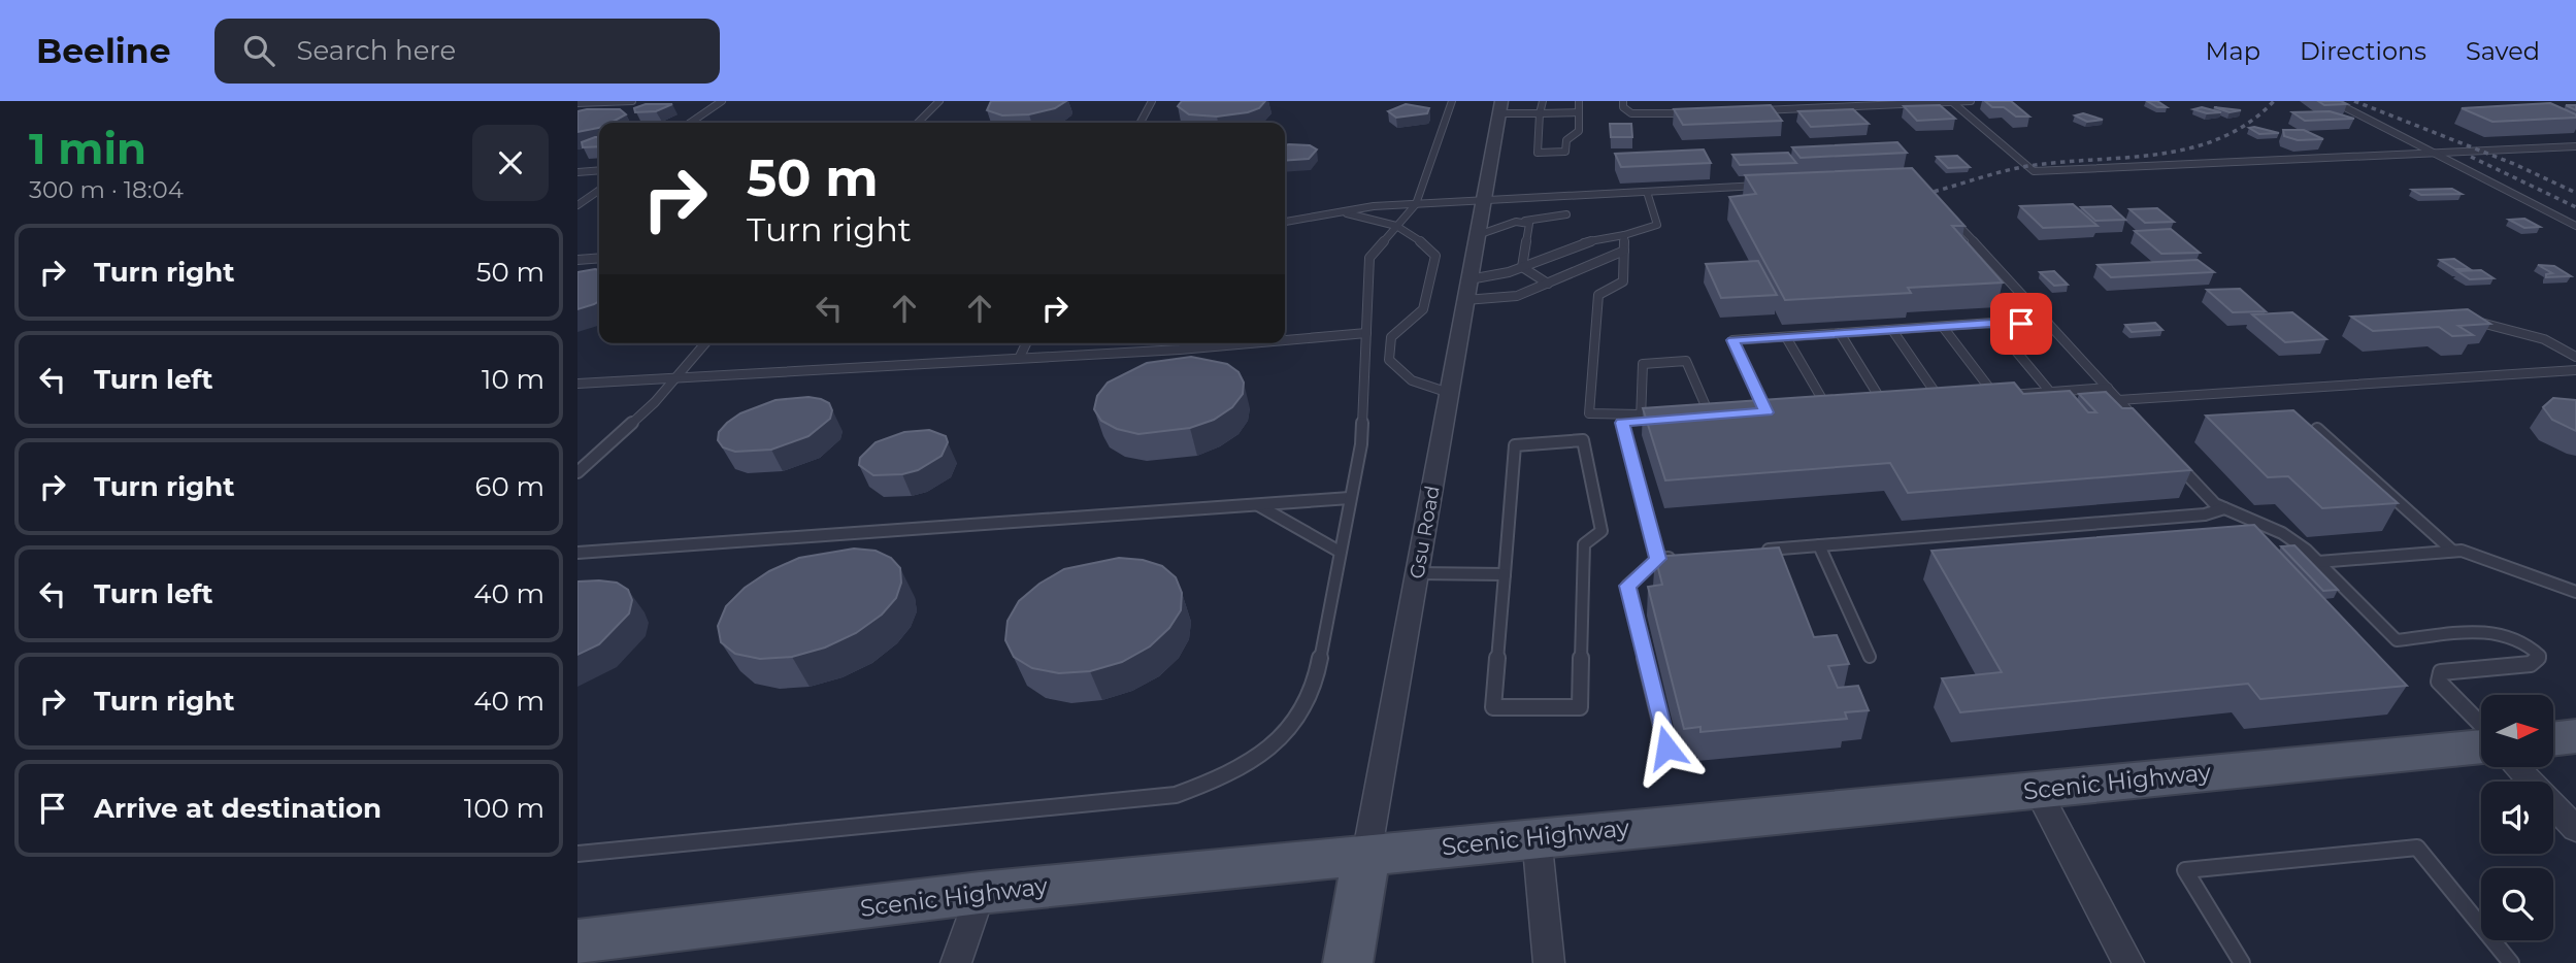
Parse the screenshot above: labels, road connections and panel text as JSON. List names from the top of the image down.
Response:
{
  "streets": {
    "main road": ["Gsu Road", "Scenic Highway"]
  },
  "crossings": [
    ["Gsu Road", "Scenic Highway"]
  ],
  "north": "right",
  "page": {
    "header": "Beeline",
    "search": "Search here",
    "nav": ["Map", "Directions", "Saved"],
    "heading": ["1 min", "300 m · 18:04"],
    "turn": ["50 m", "Turn right"],
    "list": [
      {
        "name": "Turn right",
        "value": "50 m"
      },
      {
        "name": "Turn left",
        "value": "10 m"
      },
      {
        "name": "Turn right",
        "value": "60 m"
      },
      {
        "name": "Turn left",
        "value": "40 m"
      },
      {
        "name": "Turn right",
        "value": "40 m"
      },
      {
        "name": "Arrive at destination",
        "value": "100 m"
      }
    ]
  }
}
